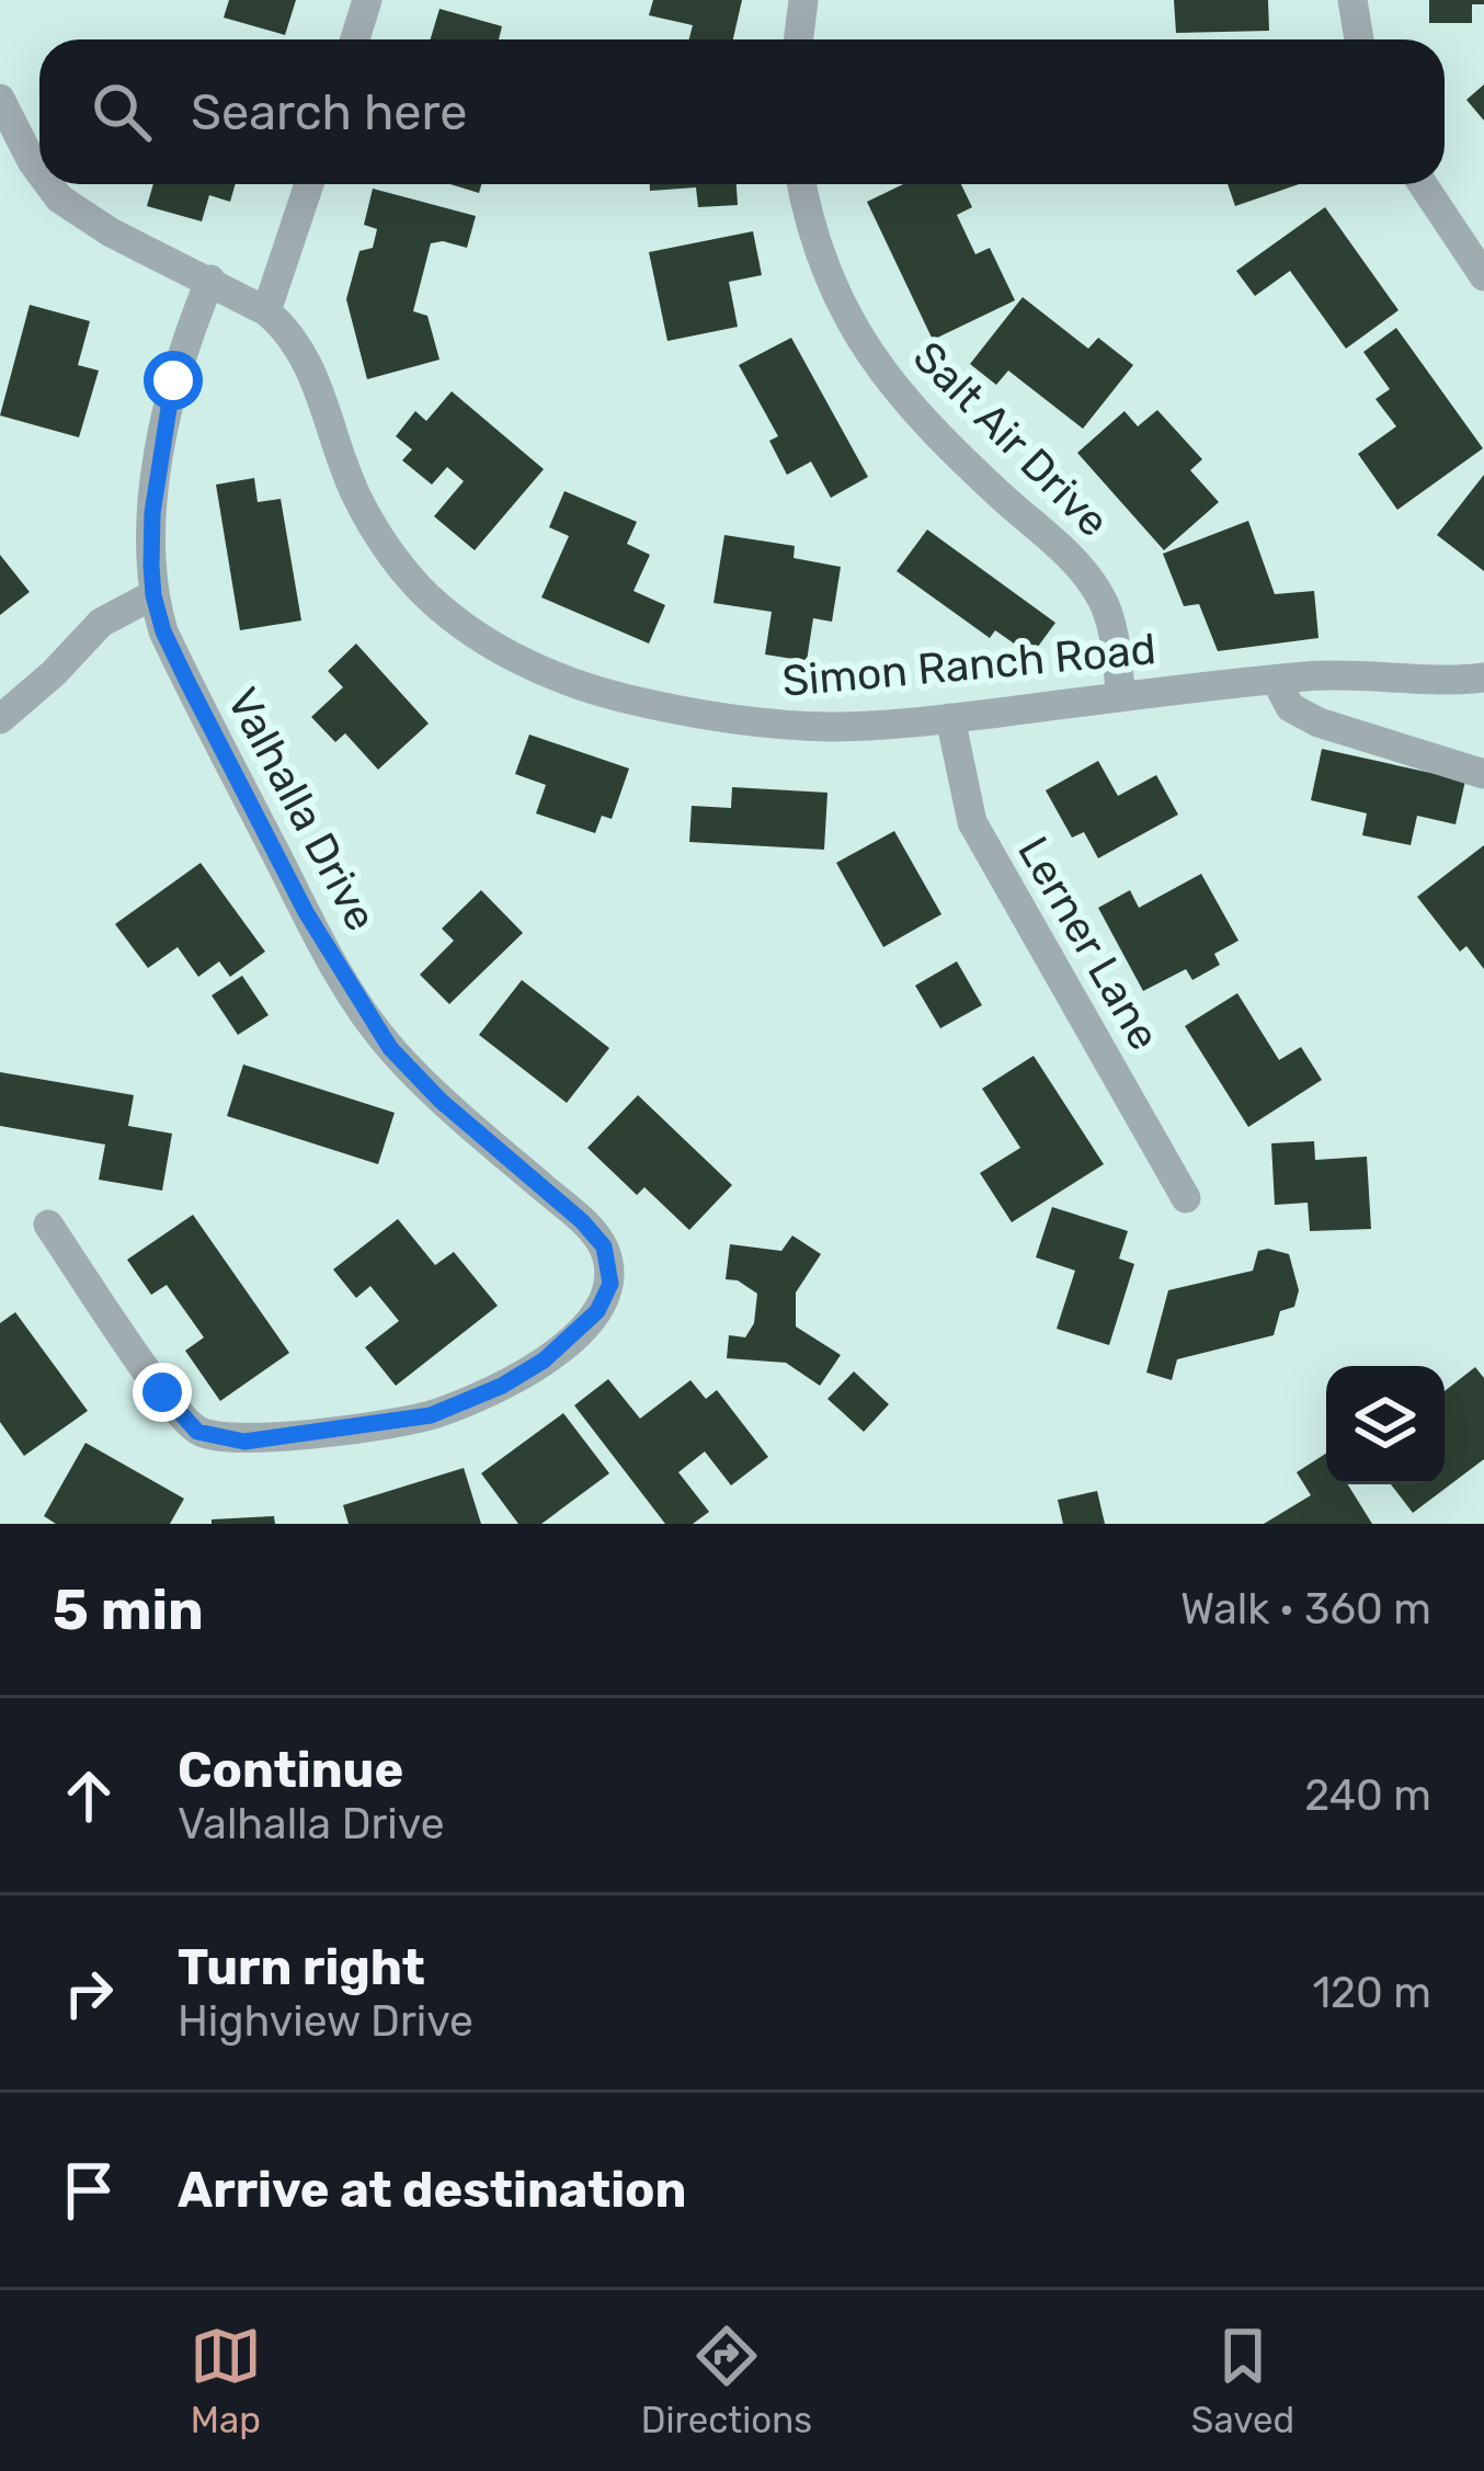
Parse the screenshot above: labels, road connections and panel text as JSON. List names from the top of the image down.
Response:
{
  "streets": {
    "street": [
      "Salt Air Drive",
      "Simon Ranch Road",
      "Valhalla Drive",
      "Lerner Lane"
    ]
  },
  "crossings": [
    ["Salt Air Drive", "Simon Ranch Road"],
    ["Simon Ranch Road", "Lerner Lane"]
  ],
  "page": {
    "search": "Search here",
    "heading": ["5 min", "Walk · 360 m"],
    "list": [
      ["Continue", "Valhalla Drive", "240 m"],
      ["Turn right", "Highview Drive", "120 m"],
      "Arrive at destination"
    ],
    "nav": ["Map", "Directions", "Saved"]
  }
}
